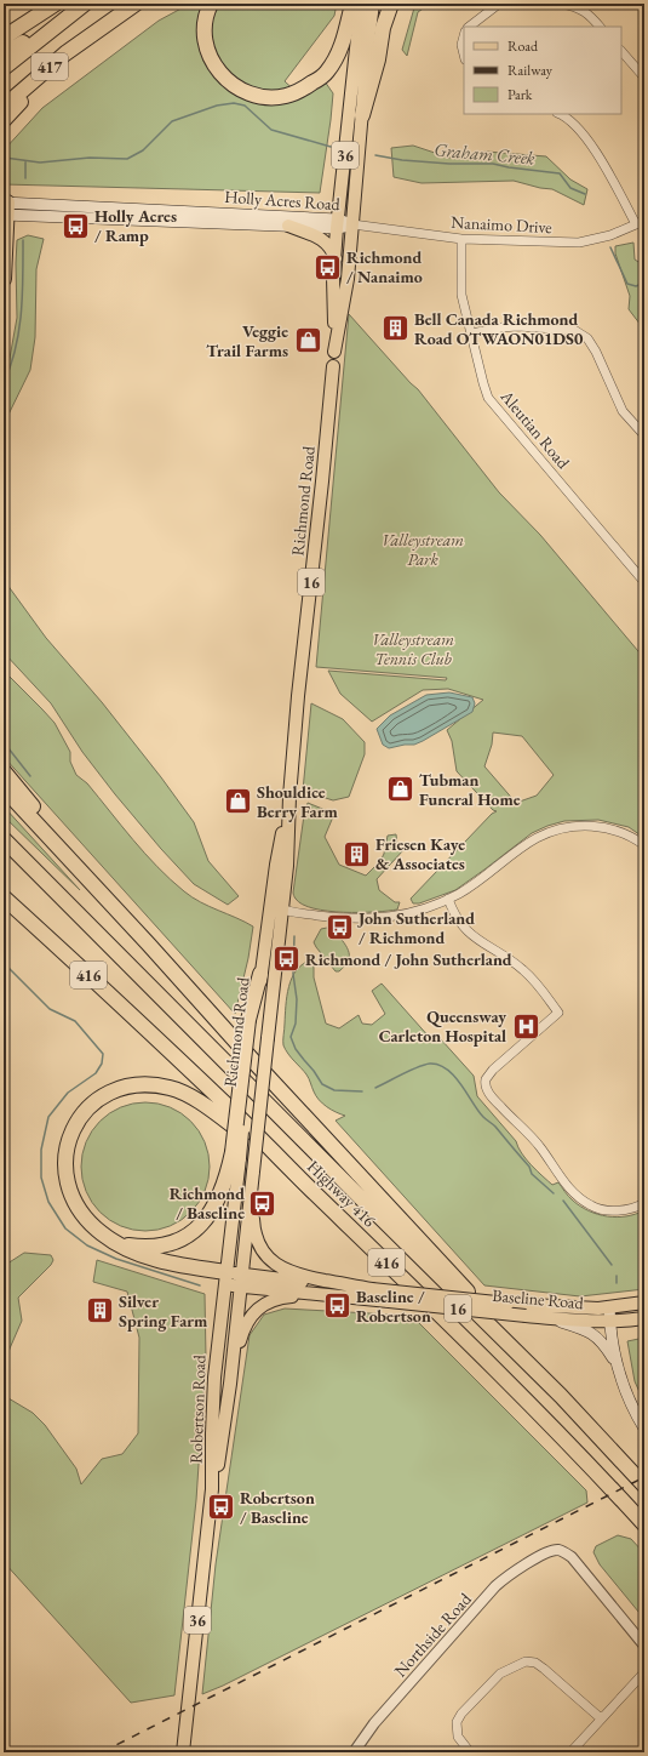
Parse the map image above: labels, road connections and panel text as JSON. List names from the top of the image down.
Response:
{
  "streets": {
    "highway": ["417", "416", "Highway 416"],
    "main road": [
      "36",
      "Holly Acres Road",
      "Richmond Road",
      "16",
      "Baseline Road",
      "Robertson Road"
    ],
    "street": ["Nanaimo Drive", "Aleutian Road", "Northside Road"]
  },
  "crossings": [
    ["Holly Acres Road", "Nanaimo Drive"],
    ["Holly Acres Road", "Richmond Road"],
    ["Nanaimo Drive", "Aleutian Road"],
    ["Nanaimo Drive", "Richmond Road"],
    ["Richmond Road", "Baseline Road"],
    ["Richmond Road", "Robertson Road"],
    ["Baseline Road", "Robertson Road"]
  ],
  "water": ["Graham Creek"],
  "parks": ["Valleystream Park", "Valleystream Tennis Club"],
  "places": {
    "bus stop": [
      "Holly Acres / Ramp",
      "Richmond / Nanaimo",
      "John Sutherland / Richmond",
      "Richmond / John Sutherland",
      "Richmond / Baseline",
      "Baseline / Robertson",
      "Robertson / Baseline"
    ],
    "building": ["Bell Canada Richmond Road OTWAON01DS0", "Friesen Kaye & Associates", "Silver Spring Farm"],
    "shop": ["Veggie Trail Farms", "Tubman Funeral Home", "Shouldice Berry Farm"],
    "hospital": ["Queensway Carleton Hospital"]
  },
  "legend": ["Road", "Railway", "Park"]
}
